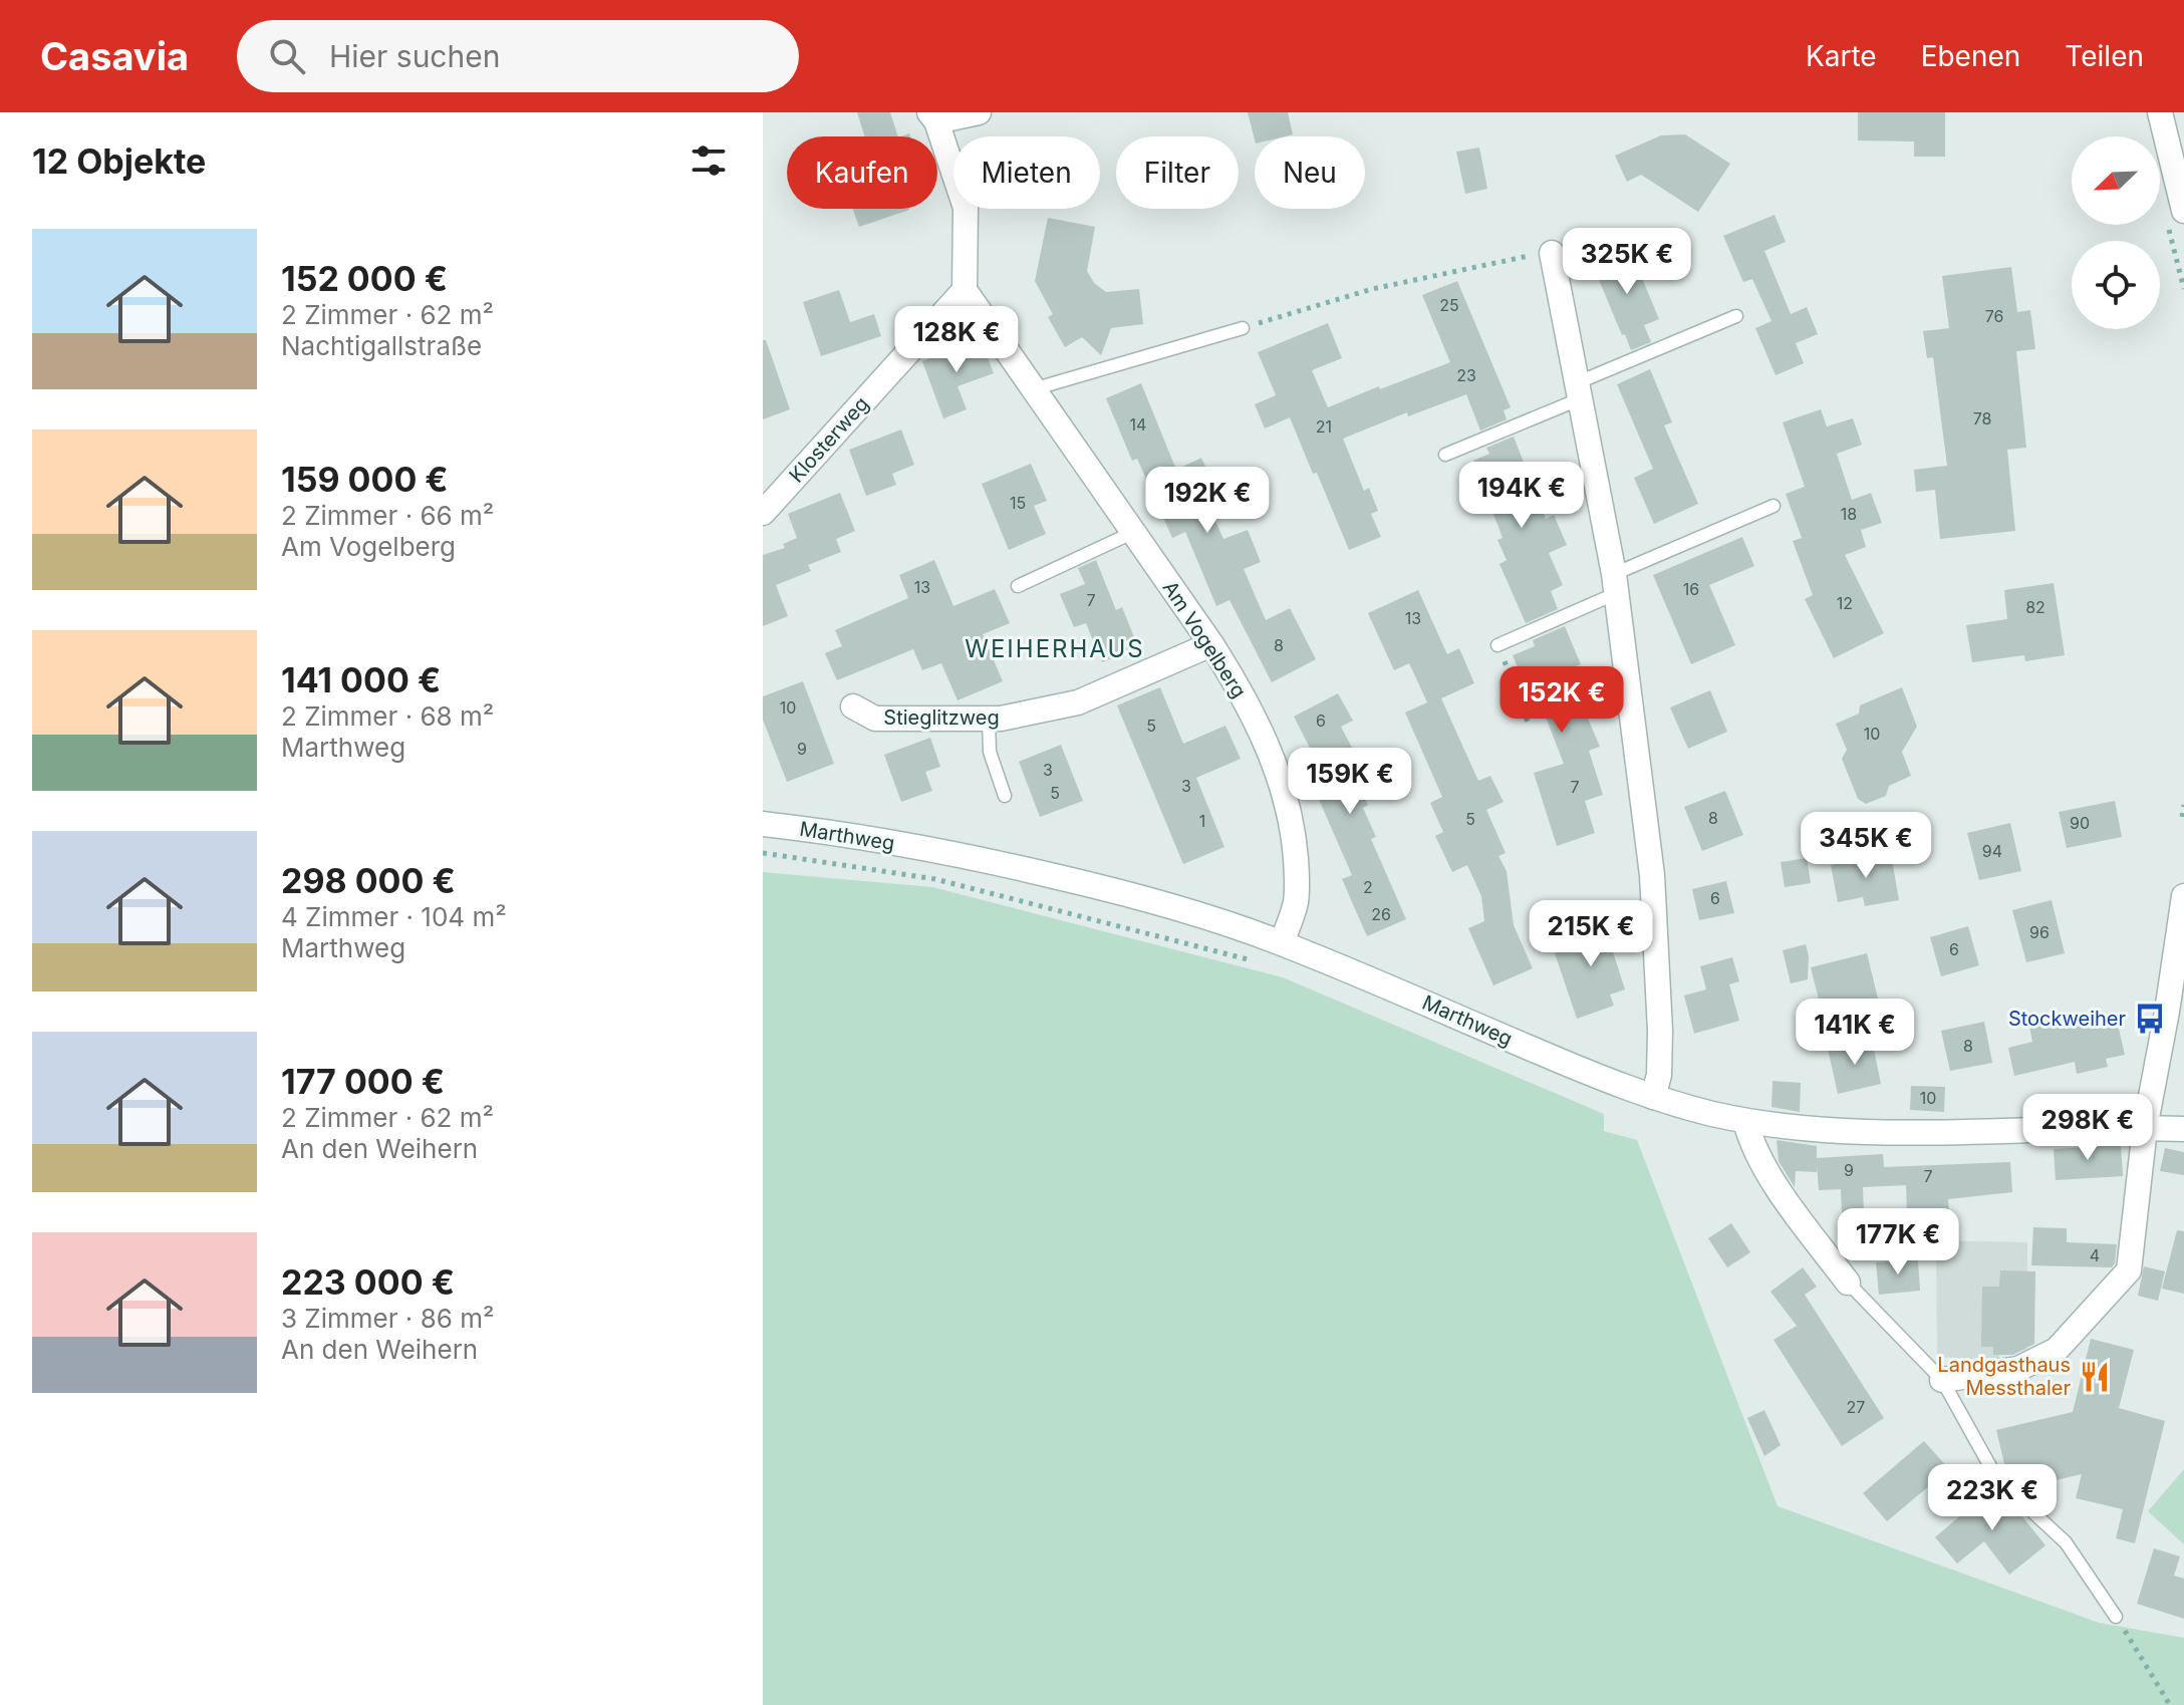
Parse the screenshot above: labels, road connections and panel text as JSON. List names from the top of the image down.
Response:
{
  "streets": {
    "street": [
      "Klosterweg",
      "Am Vogelberg",
      "Stieglitzweg",
      "Marthweg"
    ]
  },
  "crossings": [
    ["Klosterweg", "Am Vogelberg"],
    ["Am Vogelberg", "Stieglitzweg"],
    ["Am Vogelberg", "Marthweg"]
  ],
  "districts": ["WEIHERHAUS"],
  "places": {
    "bus stop": ["Stockweiher"],
    "restaurant": ["Landgasthaus Messthaler"]
  },
  "house_numbers": [
    "25",
    "76",
    "23",
    "78",
    "14",
    "21",
    "15",
    "18",
    "13",
    "16",
    "7",
    "12",
    "82",
    "13",
    "8",
    "10",
    "6",
    "5",
    "10",
    "9",
    "3",
    "3",
    "7",
    "5",
    "8",
    "5",
    "1",
    "90",
    "94",
    "2",
    "6",
    "26",
    "96",
    "6",
    "8",
    "10",
    "9",
    "7",
    "4",
    "27"
  ],
  "north": "bottom left",
  "page": {
    "header": "Casavia",
    "search": "Hier suchen",
    "nav": ["Karte", "Ebenen", "Teilen"],
    "heading": "12 Objekte",
    "chip": [
      "Kaufen",
      "Mieten",
      "Filter",
      "Neu"
    ],
    "list": [
      {
        "name": "152 000 €",
        "note": "2 Zimmer · 62 m² · Nachtigallstraße"
      },
      {
        "name": "159 000 €",
        "note": "2 Zimmer · 66 m² · Am Vogelberg"
      },
      {
        "name": "141 000 €",
        "note": "2 Zimmer · 68 m² · Marthweg"
      },
      {
        "name": "298 000 €",
        "note": "4 Zimmer · 104 m² · Marthweg"
      },
      {
        "name": "177 000 €",
        "note": "2 Zimmer · 62 m² · An den Weihern"
      },
      {
        "name": "223 000 €",
        "note": "3 Zimmer · 86 m² · An den Weihern"
      }
    ],
    "price": [
      "325K €",
      "128K €",
      "194K €",
      "192K €",
      "152K €",
      "159K €",
      "345K €",
      "215K €",
      "141K €",
      "298K €",
      "177K €",
      "223K €"
    ]
  }
}
